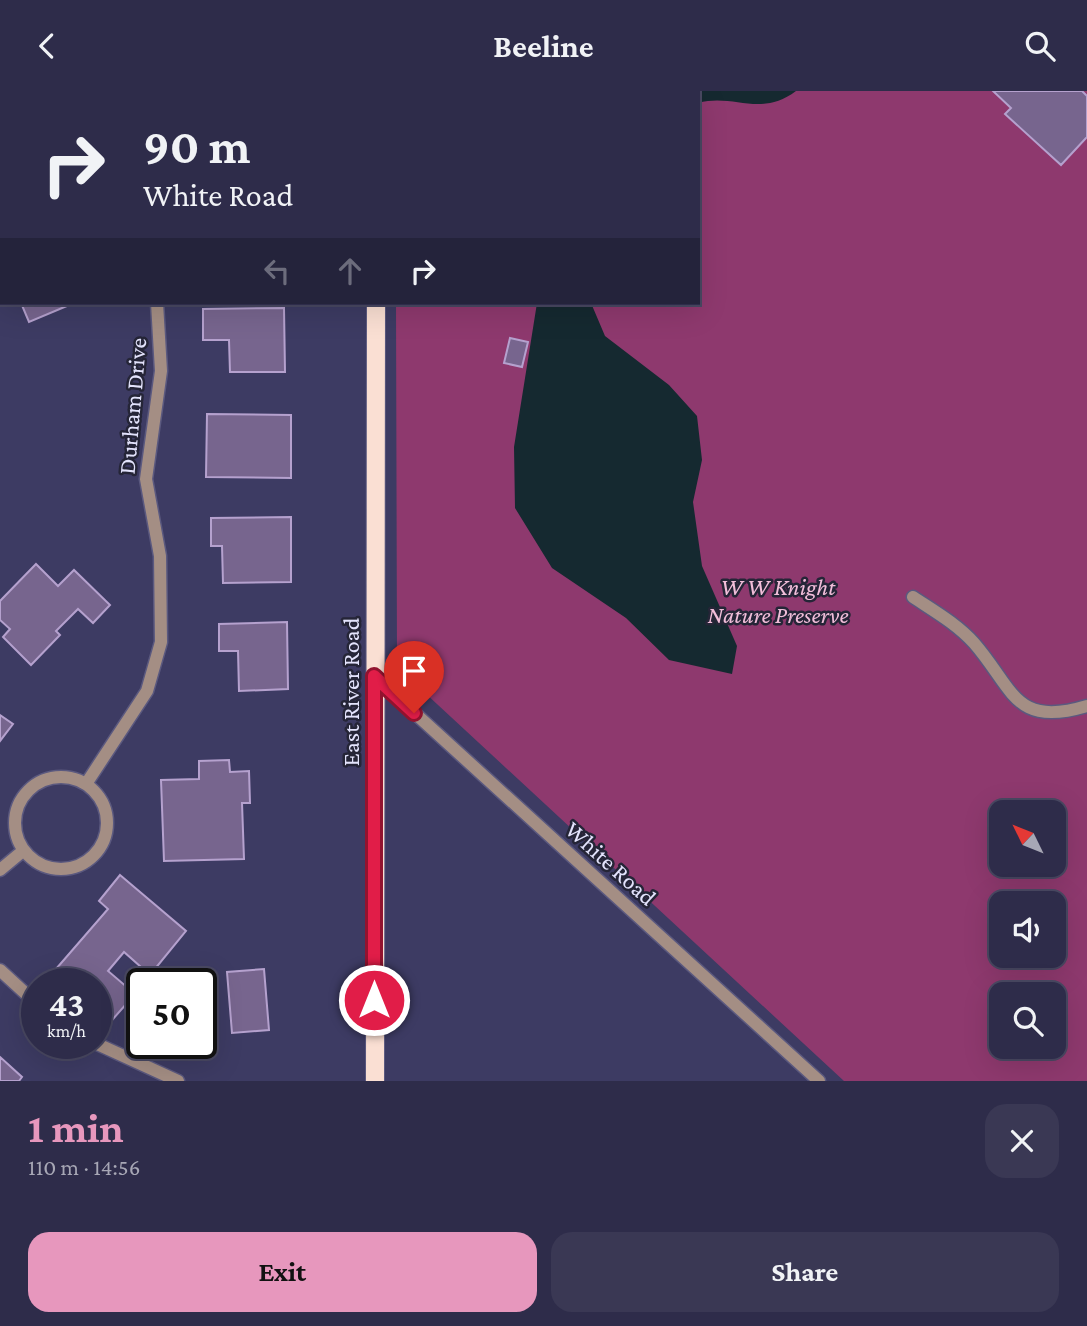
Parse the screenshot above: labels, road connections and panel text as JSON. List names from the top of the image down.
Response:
{
  "streets": {
    "main road": ["East River Road"],
    "street": ["Durham Drive", "White Road"]
  },
  "crossings": [
    ["East River Road", "White Road"]
  ],
  "parks": ["W W Knight Nature Preserve"],
  "north": "top left",
  "page": {
    "header": "Beeline",
    "turn": ["90 m", "White Road"],
    "speed": "43 km/h",
    "limit": "50",
    "heading": ["1 min", "110 m · 14:56"],
    "buttons": ["Exit", "Share"]
  }
}
